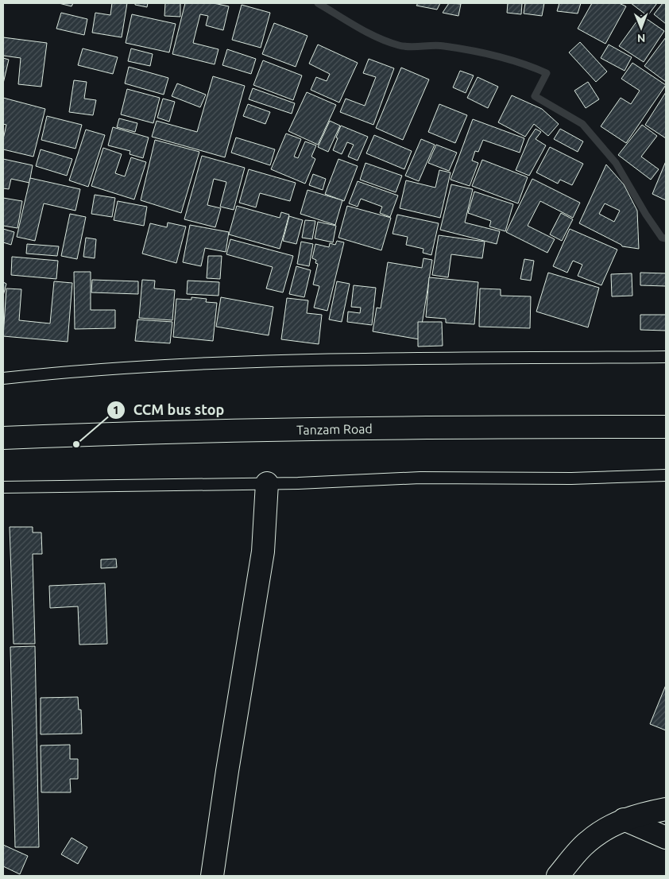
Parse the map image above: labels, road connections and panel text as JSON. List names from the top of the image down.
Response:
{
  "streets": {
    "main road": ["Tanzam Road"]
  },
  "places": ["CCM bus stop"],
  "north": "bottom"
}
